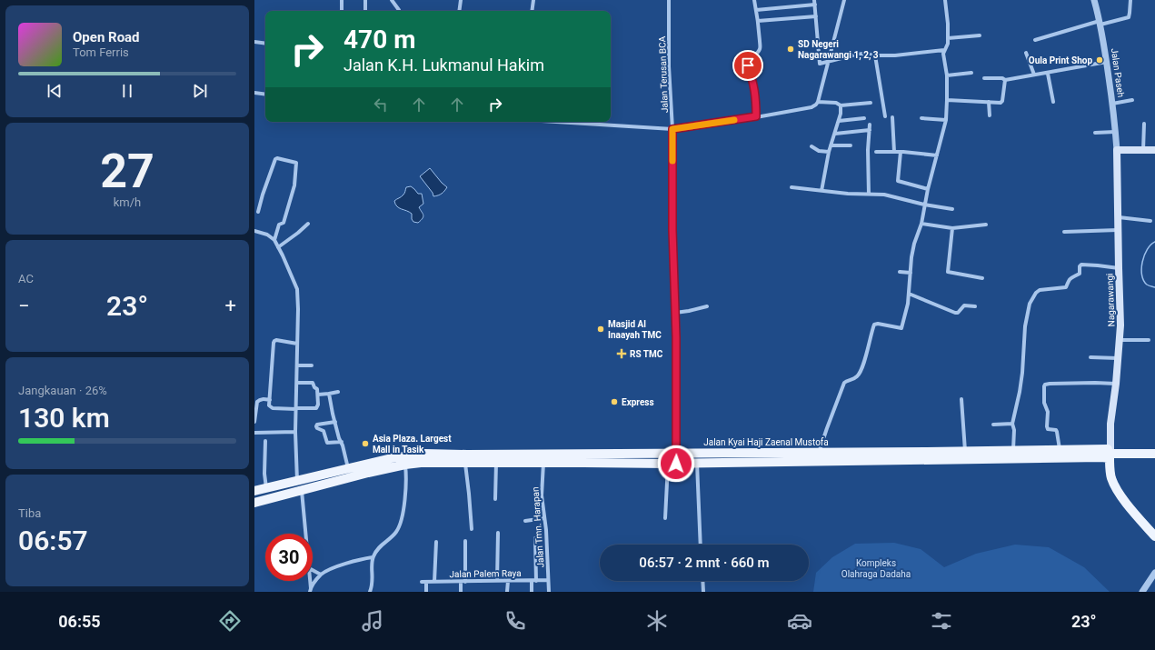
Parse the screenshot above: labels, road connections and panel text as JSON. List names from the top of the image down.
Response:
{
  "streets": {
    "main road": ["Nagarawangi", "Jalan Kyai Haji Zaenal Mustofa"],
    "street": [
      "Jalan Paseh",
      "Jalan Terusan BCA",
      "Jalan Tmn. Harapan",
      "Jalan Palem Raya"
    ]
  },
  "crossings": [
    ["Jalan Paseh", "Nagarawangi"],
    ["Jalan Terusan BCA", "Jalan Kyai Haji Zaenal Mustofa"],
    ["Nagarawangi", "Jalan Kyai Haji Zaenal Mustofa"],
    ["Jalan Kyai Haji Zaenal Mustofa", "Jalan Tmn. Harapan"],
    ["Jalan Tmn. Harapan", "Jalan Palem Raya"]
  ],
  "parks": ["Kompleks Olahraga Dadaha"],
  "places": {
    "other": [
      "SD Negeri Nagarawangi 1, 2, 3",
      "Oula Print Shop",
      "Masjid Al Inaayah TMC",
      "Express",
      "Asia Plaza. Largest Mall in Tasik"
    ],
    "health": ["RS TMC"]
  },
  "page": {
    "turn": ["470 m", "Jalan K.H. Lukmanul Hakim"],
    "song": ["Open Road", "Tom Ferris"],
    "tile": [
      ["27", "km/h"],
      "AC",
      ["Jangkauan · 26%", "130 km"],
      ["Tiba", "06:57"]
    ],
    "heat": ["−", "23°", "+"],
    "limit": "30",
    "trip": "06:57 · 2 mnt · 660 m",
    "tabs": ["06:55", "23°"]
  }
}
